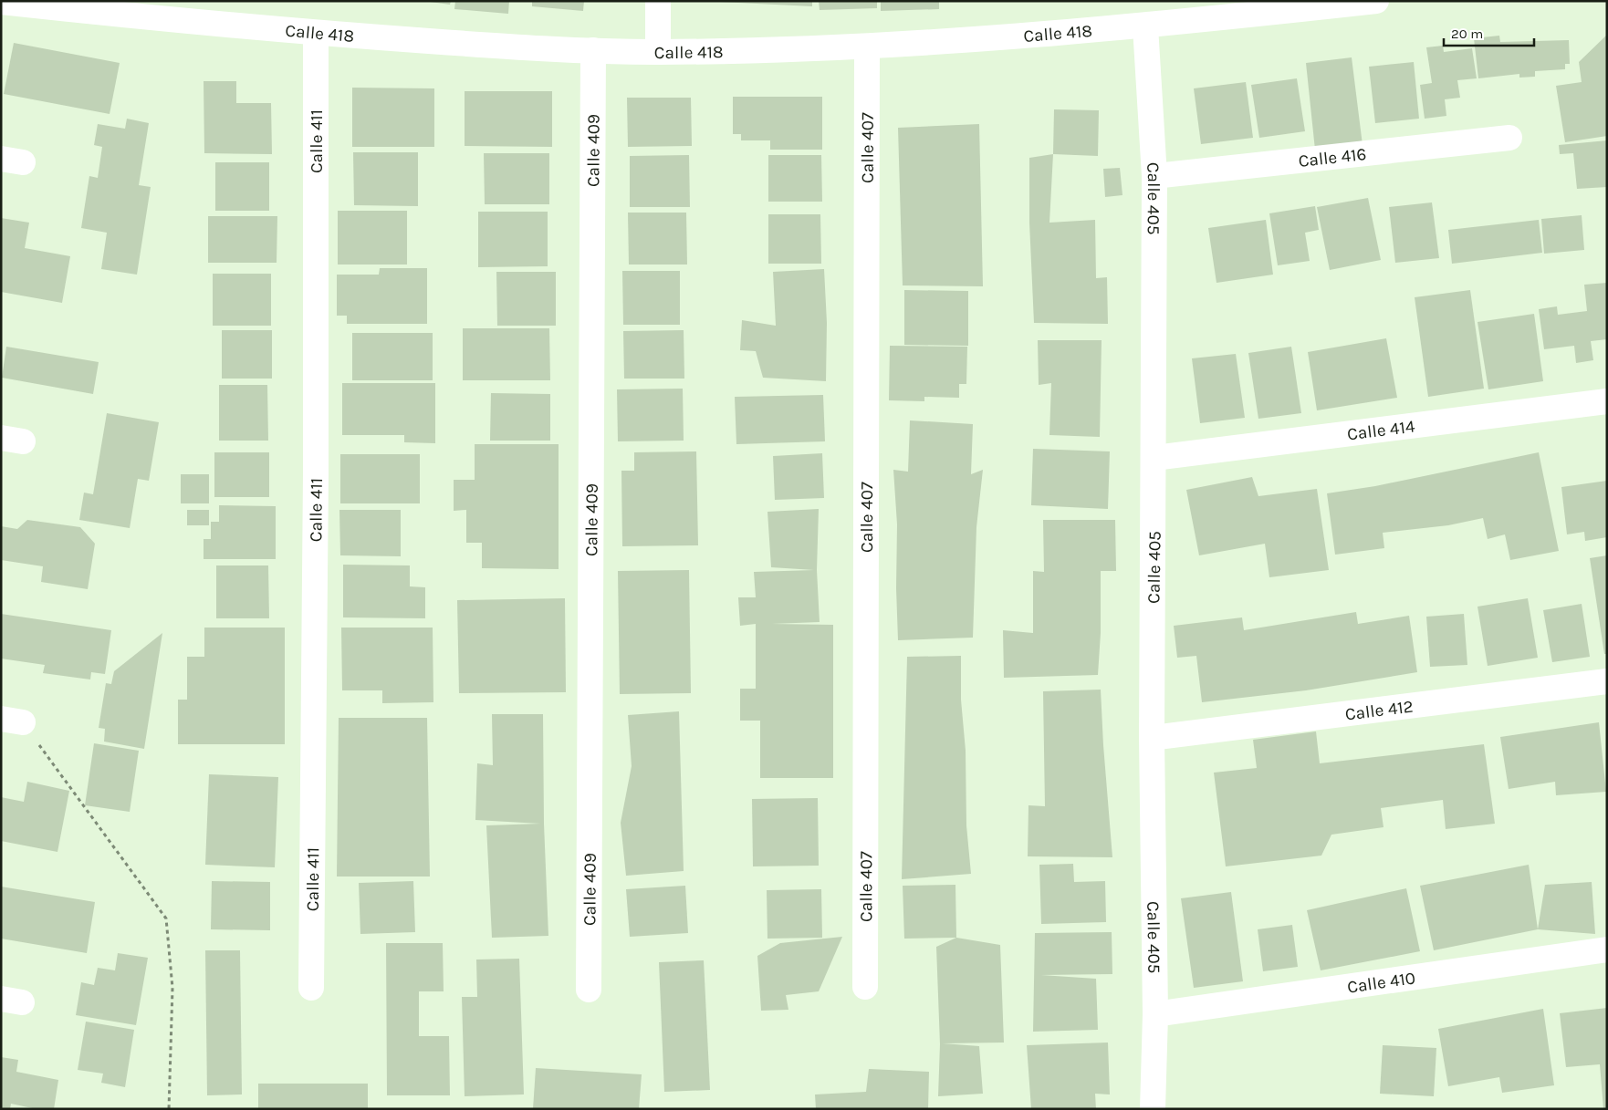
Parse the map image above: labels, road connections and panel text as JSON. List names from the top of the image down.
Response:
{
  "streets": {
    "street": [
      "Calle 418",
      "Calle 411",
      "Calle 407",
      "Calle 409",
      "Calle 416",
      "Calle 405",
      "Calle 414",
      "Calle 412",
      "Calle 410"
    ]
  },
  "crossings": [
    ["Calle 418", "Calle 411"],
    ["Calle 418", "Calle 407"],
    ["Calle 418", "Calle 409"],
    ["Calle 418", "Calle 405"],
    ["Calle 416", "Calle 405"],
    ["Calle 405", "Calle 414"],
    ["Calle 405", "Calle 412"],
    ["Calle 405", "Calle 410"]
  ],
  "scale_bar": "20 m"
}
